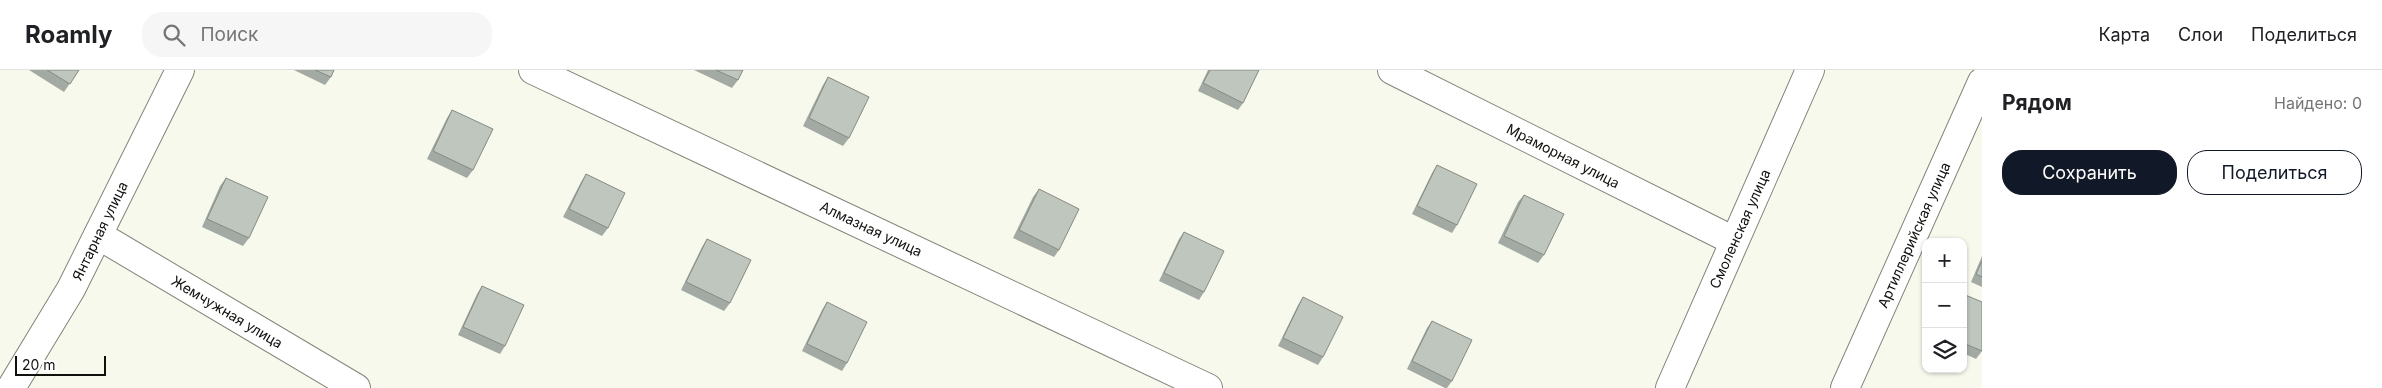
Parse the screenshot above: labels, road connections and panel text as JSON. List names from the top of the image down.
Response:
{
  "streets": {
    "street": [
      "Мраморная улица",
      "Алмазная улица",
      "Смоленская улица",
      "Янтарная улица",
      "Артиллерийская улица",
      "Жемчужная улица"
    ]
  },
  "crossings": [
    ["Мраморная улица", "Смоленская улица"],
    ["Янтарная улица", "Жемчужная улица"]
  ],
  "scale_bar": "20 m",
  "page": {
    "header": "Roamly",
    "search": "Поиск",
    "nav": ["Карта", "Слои", "Поделиться"],
    "heading": ["Рядом", "Найдено: 0"],
    "buttons": ["Сохранить", "Поделиться"],
    "map_buttons": ["+", "−"],
    "scale": "20 m"
  }
}
